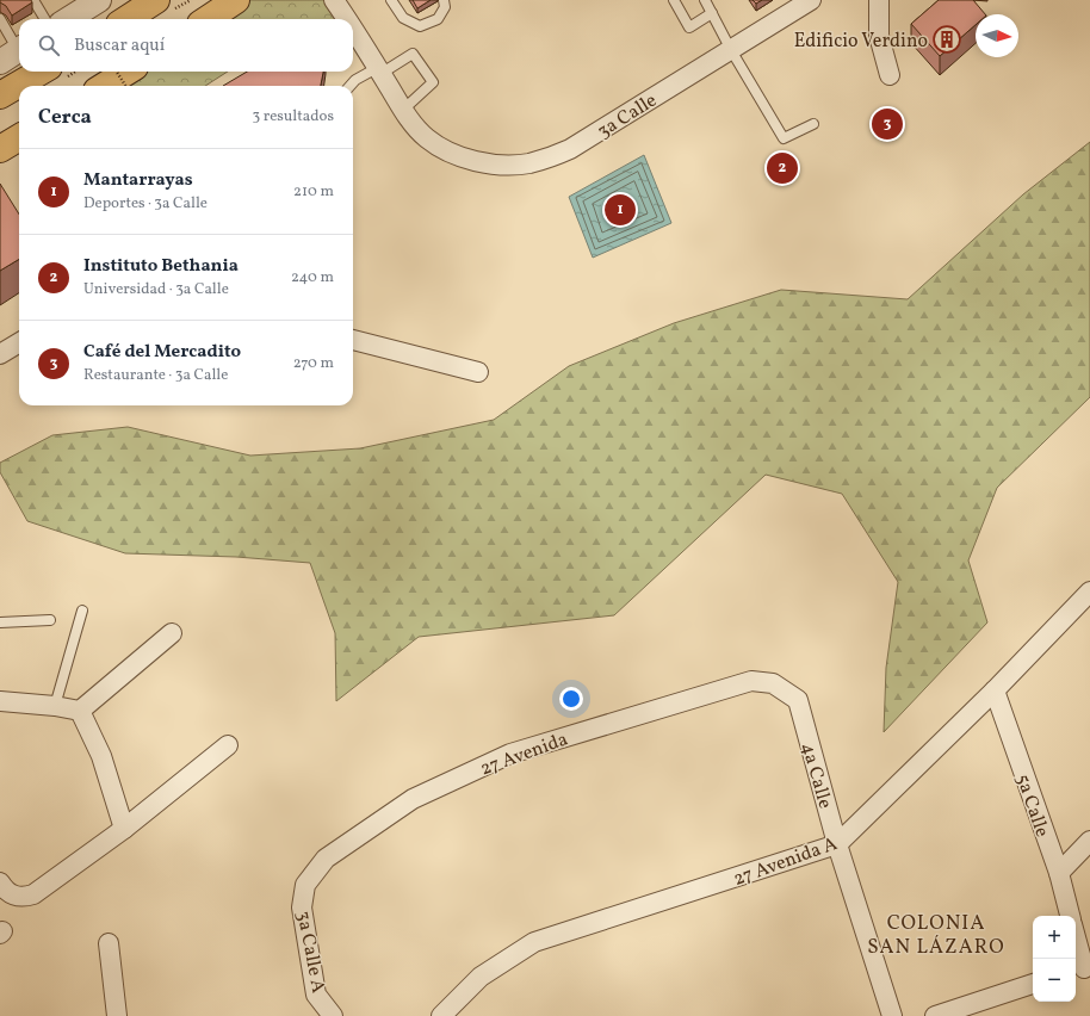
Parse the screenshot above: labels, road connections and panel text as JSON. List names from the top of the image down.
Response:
{
  "streets": {
    "street": [
      "3a Calle",
      "27 Avenida",
      "4a Calle",
      "5a Calle",
      "27 Avenida A",
      "3a Calle A"
    ]
  },
  "crossings": [
    ["27 Avenida", "4a Calle"],
    ["27 Avenida", "3a Calle A"],
    ["4a Calle", "27 Avenida A"],
    ["5a Calle", "27 Avenida A"]
  ],
  "districts": ["COLONIA SAN LÁZARO"],
  "places": {
    "building": ["Edificio Verdino"]
  },
  "north": "right",
  "page": {
    "search": "Buscar aquí",
    "heading": ["Cerca", "3 resultados"],
    "pins": ["3", "2", "1"],
    "list": [
      {
        "mark": "1",
        "name": "Mantarrayas",
        "note": "Deportes · 3a Calle",
        "value": "210 m"
      },
      {
        "mark": "2",
        "name": "Instituto Bethania",
        "note": "Universidad · 3a Calle",
        "value": "240 m"
      },
      {
        "mark": "3",
        "name": "Café del Mercadito",
        "note": "Restaurante · 3a Calle",
        "value": "270 m"
      }
    ],
    "map_buttons": ["+", "−"]
  }
}
